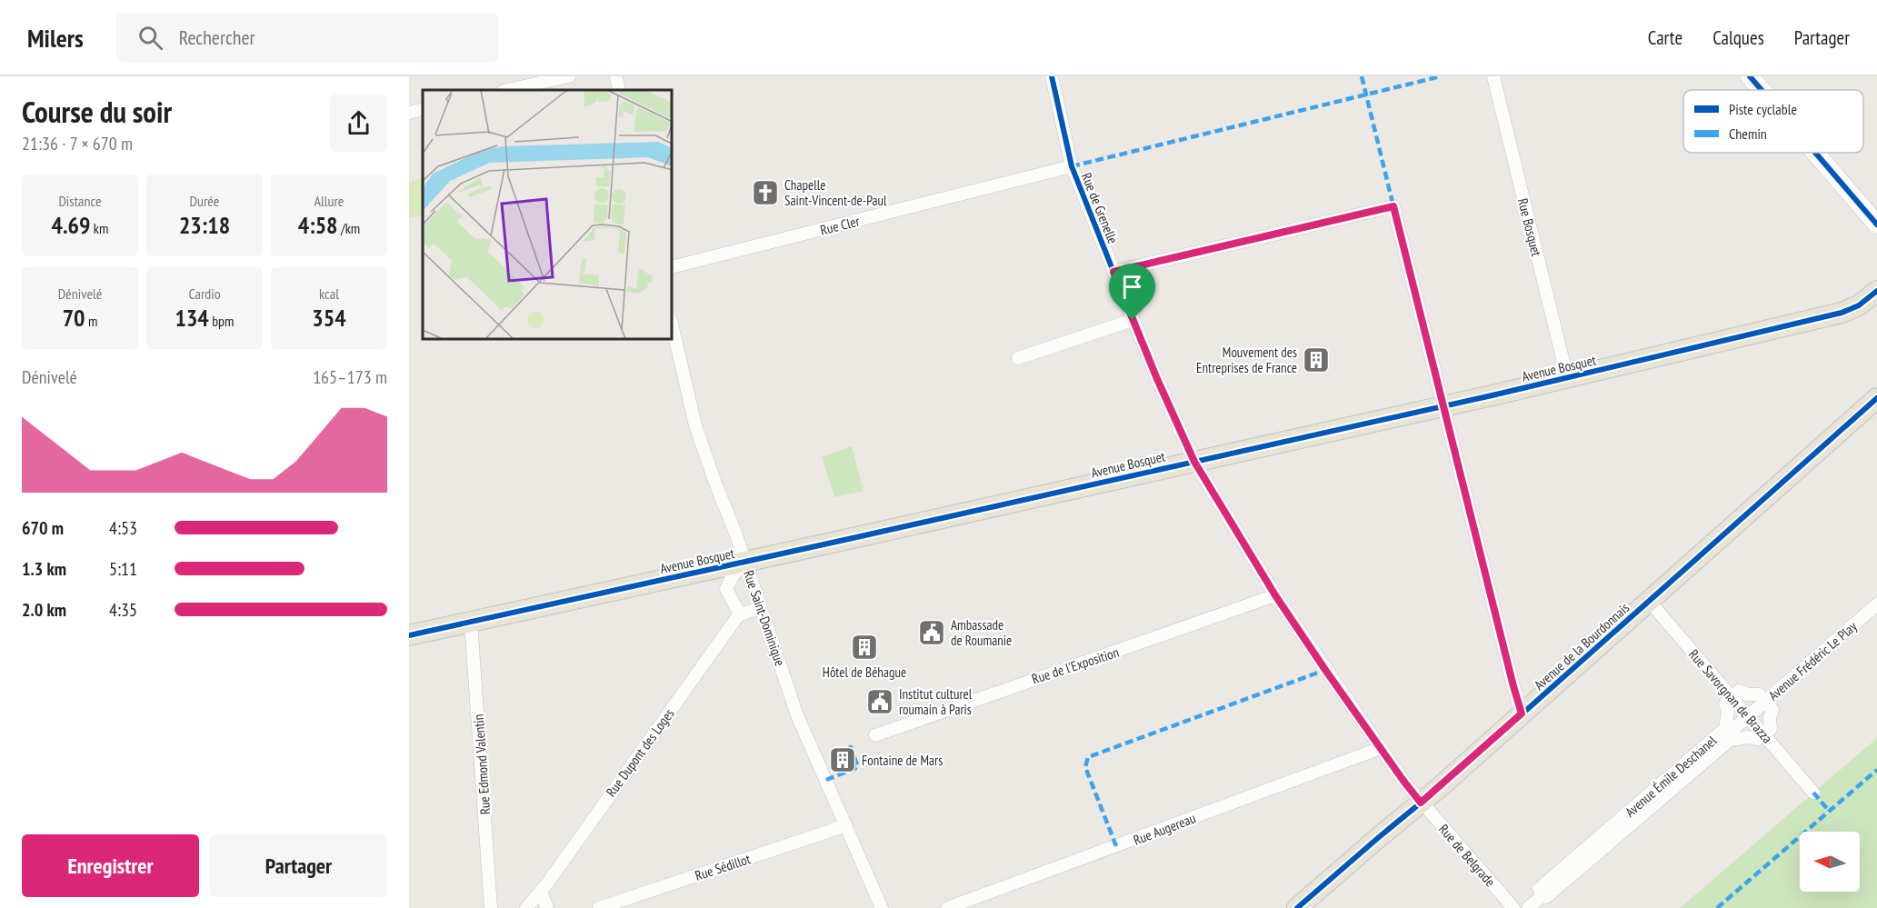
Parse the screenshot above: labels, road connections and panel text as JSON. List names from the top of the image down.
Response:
{
  "streets": {
    "main road": ["Avenue Bosquet", "Avenue de la Bourdonnais"],
    "street": [
      "Rue de Grenelle",
      "Rue Cler",
      "Rue Bosquet",
      "Rue Saint-Dominique",
      "Avenue Frédéric Le Play",
      "Rue de l'Exposition",
      "Rue Savorgnan de Brazza",
      "Rue Dupont des Loges",
      "Rue Edmond Valentin",
      "Avenue Émile Deschanel",
      "Rue Augereau",
      "Rue de Belgrade",
      "Rue Sédillot"
    ]
  },
  "crossings": [
    ["Rue de Grenelle", "Rue Cler"],
    ["Rue de Grenelle", "Avenue Bosquet"],
    ["Rue de Grenelle", "Avenue de la Bourdonnais"],
    ["Rue de Grenelle", "Rue de l'Exposition"],
    ["Rue de Grenelle", "Rue Augereau"],
    ["Rue de Grenelle", "Rue de Belgrade"],
    ["Rue Bosquet", "Avenue Bosquet"],
    ["Avenue Bosquet", "Rue Saint-Dominique"],
    ["Avenue Bosquet", "Rue Edmond Valentin"],
    ["Rue Saint-Dominique", "Rue Sédillot"],
    ["Avenue de la Bourdonnais", "Rue Savorgnan de Brazza"],
    ["Avenue de la Bourdonnais", "Rue de Belgrade"],
    ["Avenue Frédéric Le Play", "Rue Savorgnan de Brazza"],
    ["Avenue Frédéric Le Play", "Avenue Émile Deschanel"],
    ["Rue Savorgnan de Brazza", "Avenue Émile Deschanel"]
  ],
  "places": {
    "church": ["Chapelle Saint-Vincent-de-Paul"],
    "building": ["Mouvement des Entreprises de France", "Hôtel de Béhague", "Fontaine de Mars"],
    "public building": ["Ambassade de Roumanie", "Institut culturel roumain à Paris"]
  },
  "legend": ["Piste cyclable", "Chemin"],
  "north": "left",
  "page": {
    "header": "Milers",
    "search": "Rechercher",
    "nav": ["Carte", "Calques", "Partager"],
    "heading": ["Course du soir", "21:36 · 7 × 670 m"],
    "stats": [
      ["Distance", "4.69 km"],
      ["Durée", "23:18"],
      ["Allure", "4:58 /km"],
      ["Dénivelé", "70 m"],
      ["Cardio", "134 bpm"],
      ["kcal", "354"]
    ],
    "chart": ["Dénivelé", "165–173 m"],
    "list": [
      {
        "name": "670 m",
        "note": "4:53"
      },
      {
        "name": "1.3 km",
        "note": "5:11"
      },
      {
        "name": "2.0 km",
        "note": "4:35"
      }
    ],
    "buttons": ["Enregistrer", "Partager"]
  }
}
